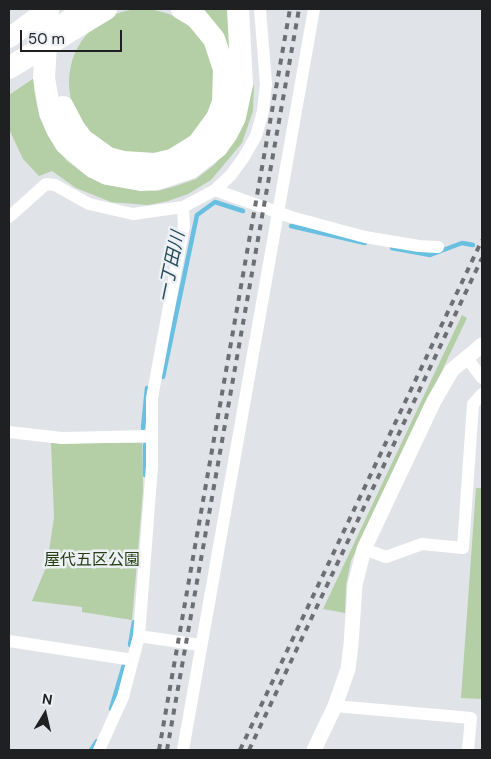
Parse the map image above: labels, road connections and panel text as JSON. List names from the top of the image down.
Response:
{
  "water": ["一丁田川"],
  "parks": ["屋代五区公園"],
  "scale_bar": "50 m",
  "north": "top"
}
